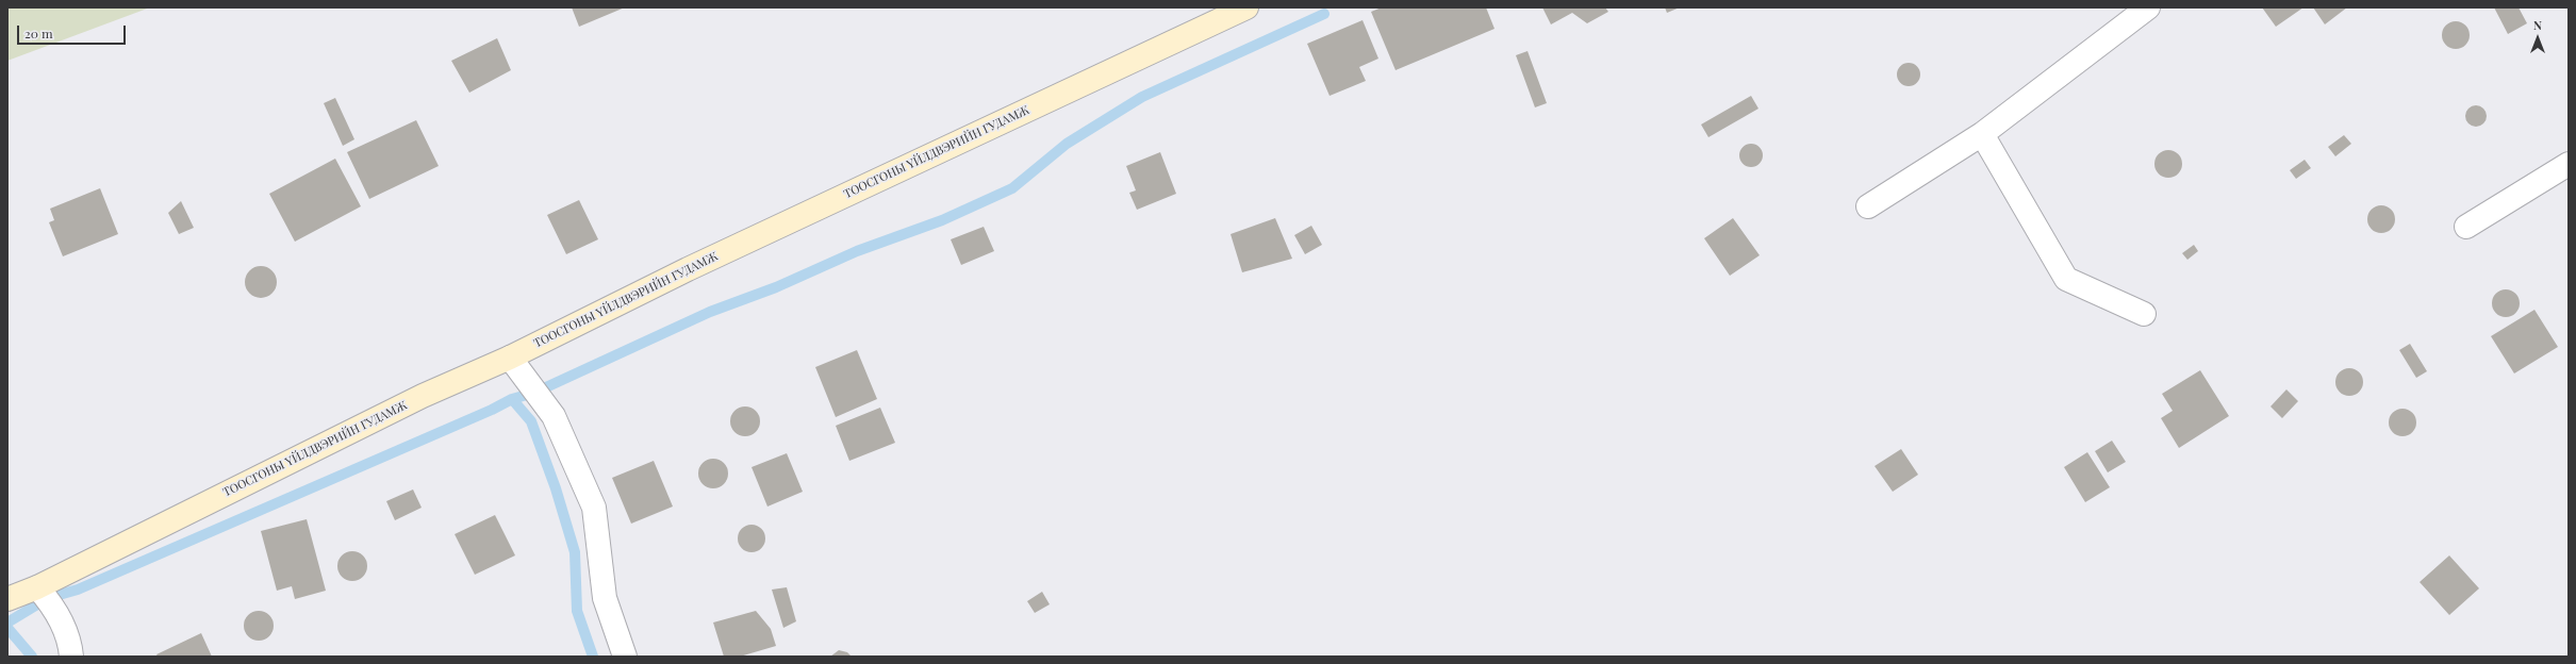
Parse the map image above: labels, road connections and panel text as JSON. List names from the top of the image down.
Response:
{
  "streets": {
    "main road": ["ТООСГОНЫ ҮЙЛДВЭРИЙН ГУДАМЖ"]
  },
  "scale_bar": "20 m",
  "north": "top"
}
